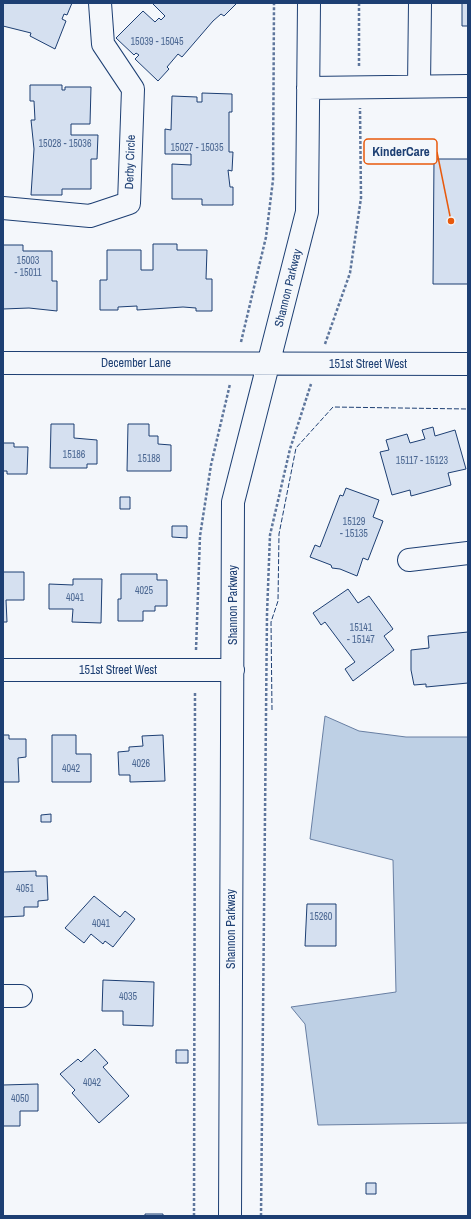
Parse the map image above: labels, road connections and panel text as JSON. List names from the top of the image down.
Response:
{
  "streets": {
    "street": [
      "Derby Circle",
      "Shannon Parkway",
      "December Lane",
      "151st Street West"
    ]
  },
  "crossings": [
    ["Shannon Parkway", "December Lane"],
    ["Shannon Parkway", "151st Street West"],
    ["December Lane", "151st Street West"]
  ],
  "places": ["KinderCare"],
  "house_numbers": [
    "15039 - 15045",
    "15028 - 15036",
    "15027 - 15035",
    "15003 - 15011",
    "15186",
    "15188",
    "15117 - 15123",
    "15129 - 15135",
    "4025",
    "4041",
    "15141 - 15147",
    "4026",
    "4042",
    "4051",
    "15260",
    "4041",
    "4035",
    "4042",
    "4050"
  ]
}
